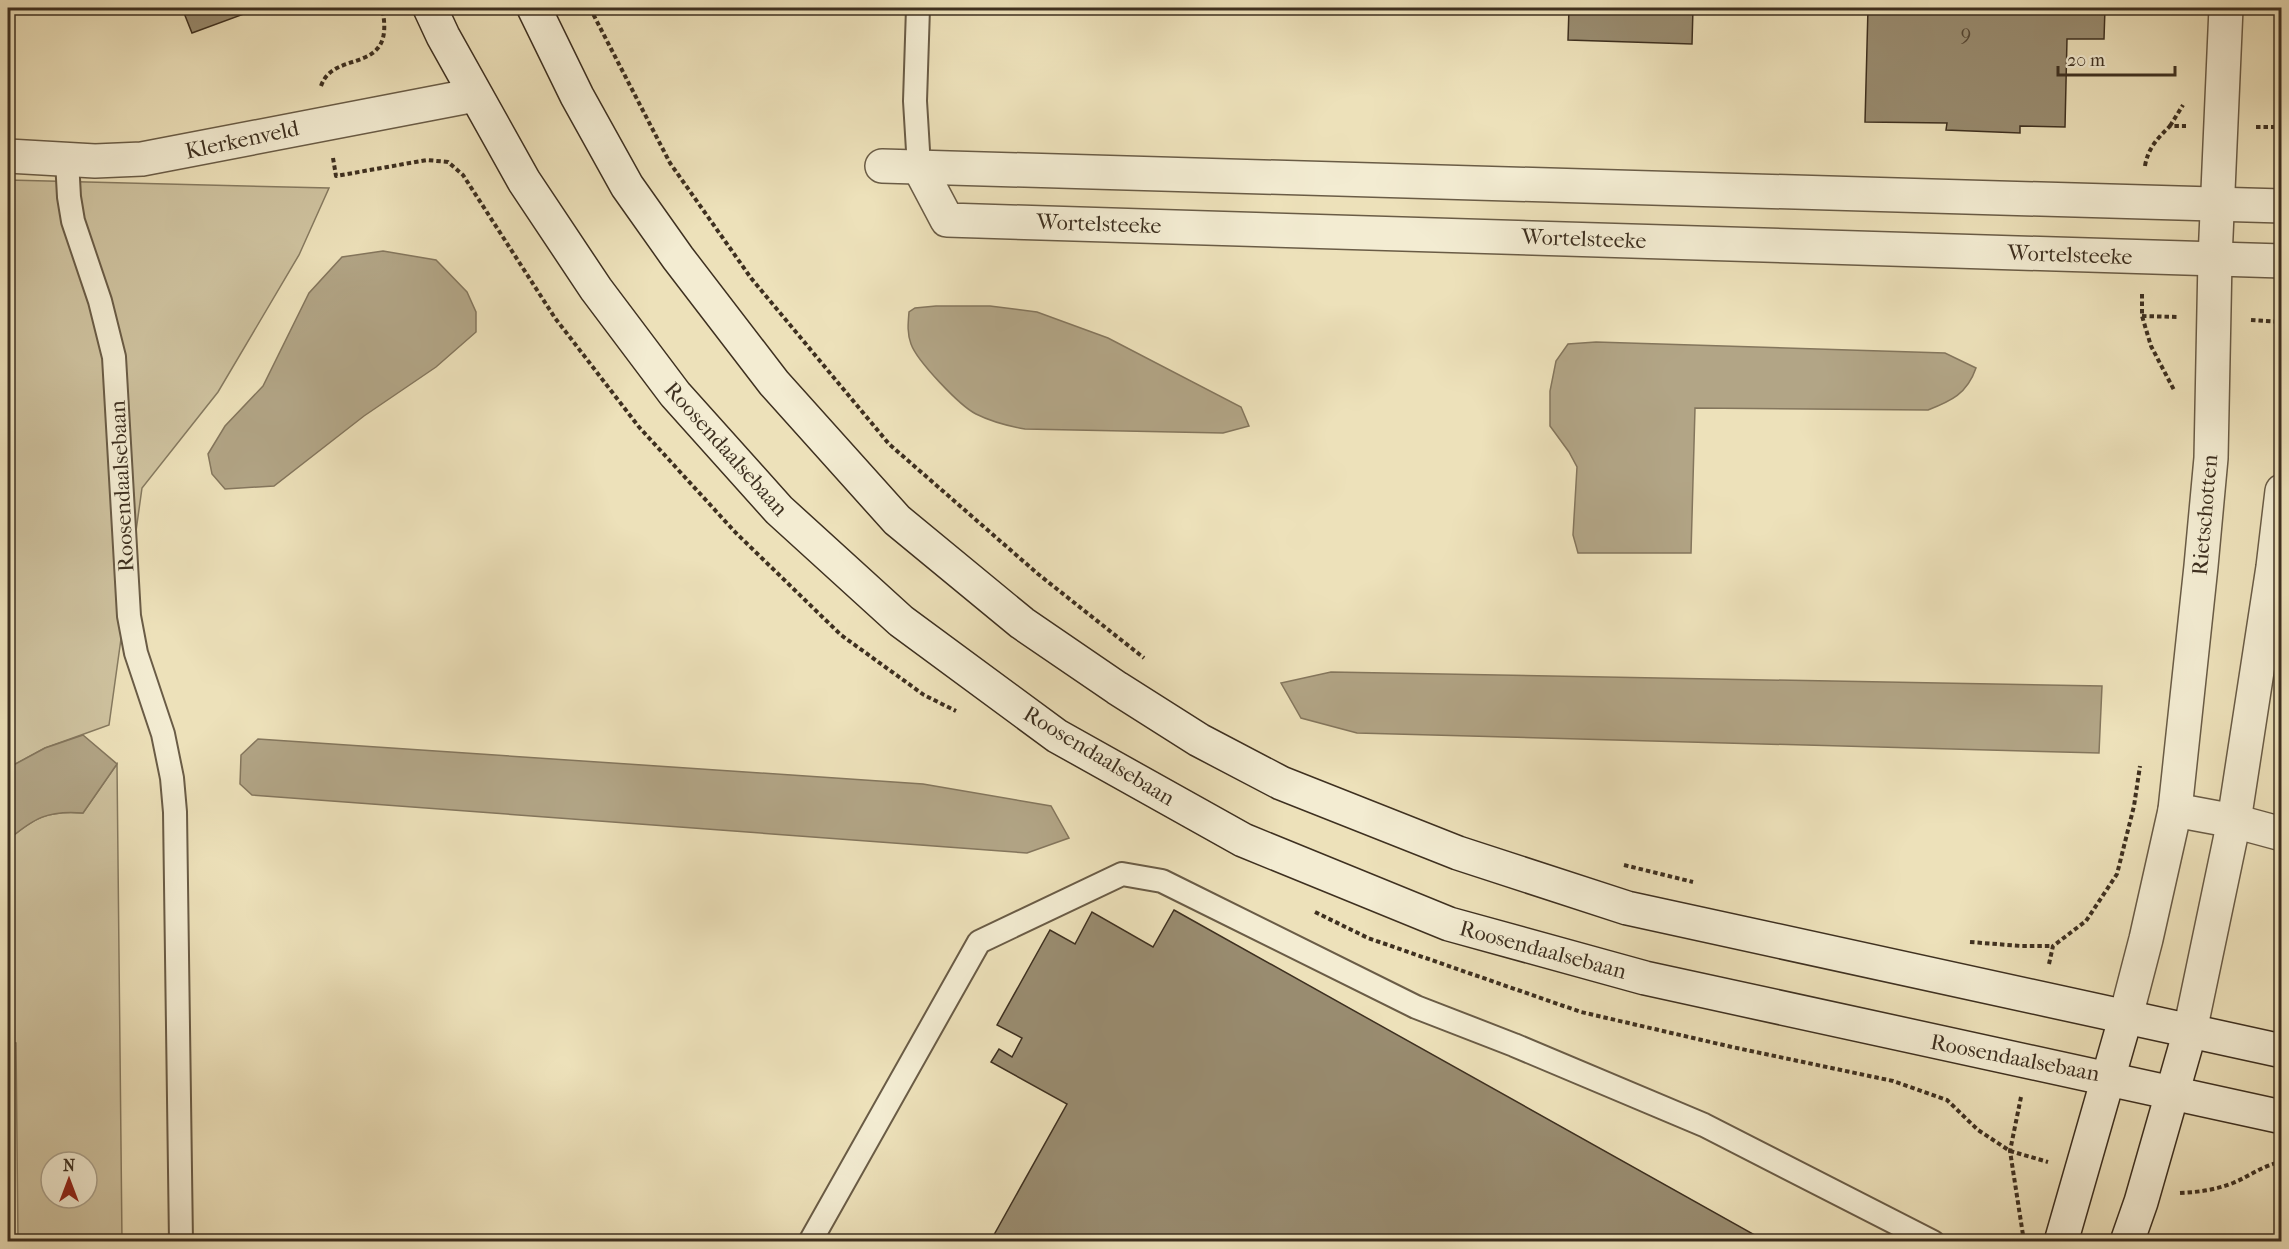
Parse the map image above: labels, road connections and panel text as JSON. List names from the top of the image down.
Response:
{
  "streets": {
    "street": [
      "Klerkenveld",
      "Wortelsteeke",
      "Roosendaalsebaan",
      "Rietschotten"
    ]
  },
  "crossings": [
    ["Klerkenveld", "Roosendaalsebaan"],
    ["Wortelsteeke", "Rietschotten"],
    ["Roosendaalsebaan", "Rietschotten"]
  ],
  "house_numbers": ["9"],
  "scale_bar": "20 m",
  "north": "top"
}
